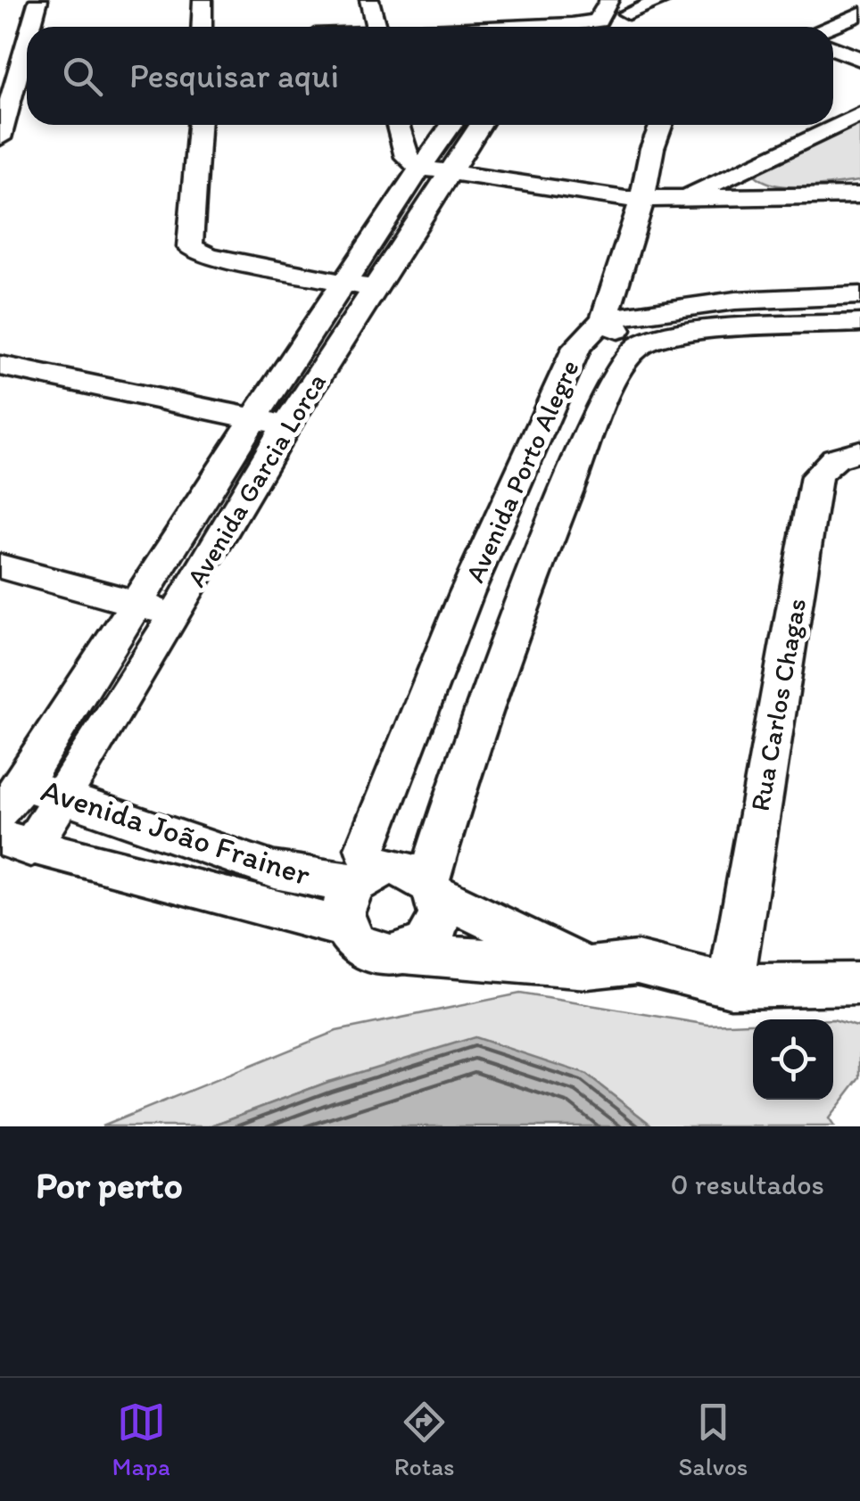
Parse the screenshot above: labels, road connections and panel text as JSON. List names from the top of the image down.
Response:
{
  "streets": {
    "street": [
      "Avenida Porto Alegre",
      "Avenida Garcia Lorca",
      "Rua Carlos Chagas",
      "Avenida João Frainer"
    ]
  },
  "crossings": [
    ["Avenida Porto Alegre", "Avenida João Frainer"],
    ["Avenida Garcia Lorca", "Avenida João Frainer"]
  ],
  "page": {
    "search": "Pesquisar aqui",
    "heading": ["Por perto", "0 resultados"],
    "nav": ["Mapa", "Rotas", "Salvos"]
  }
}
